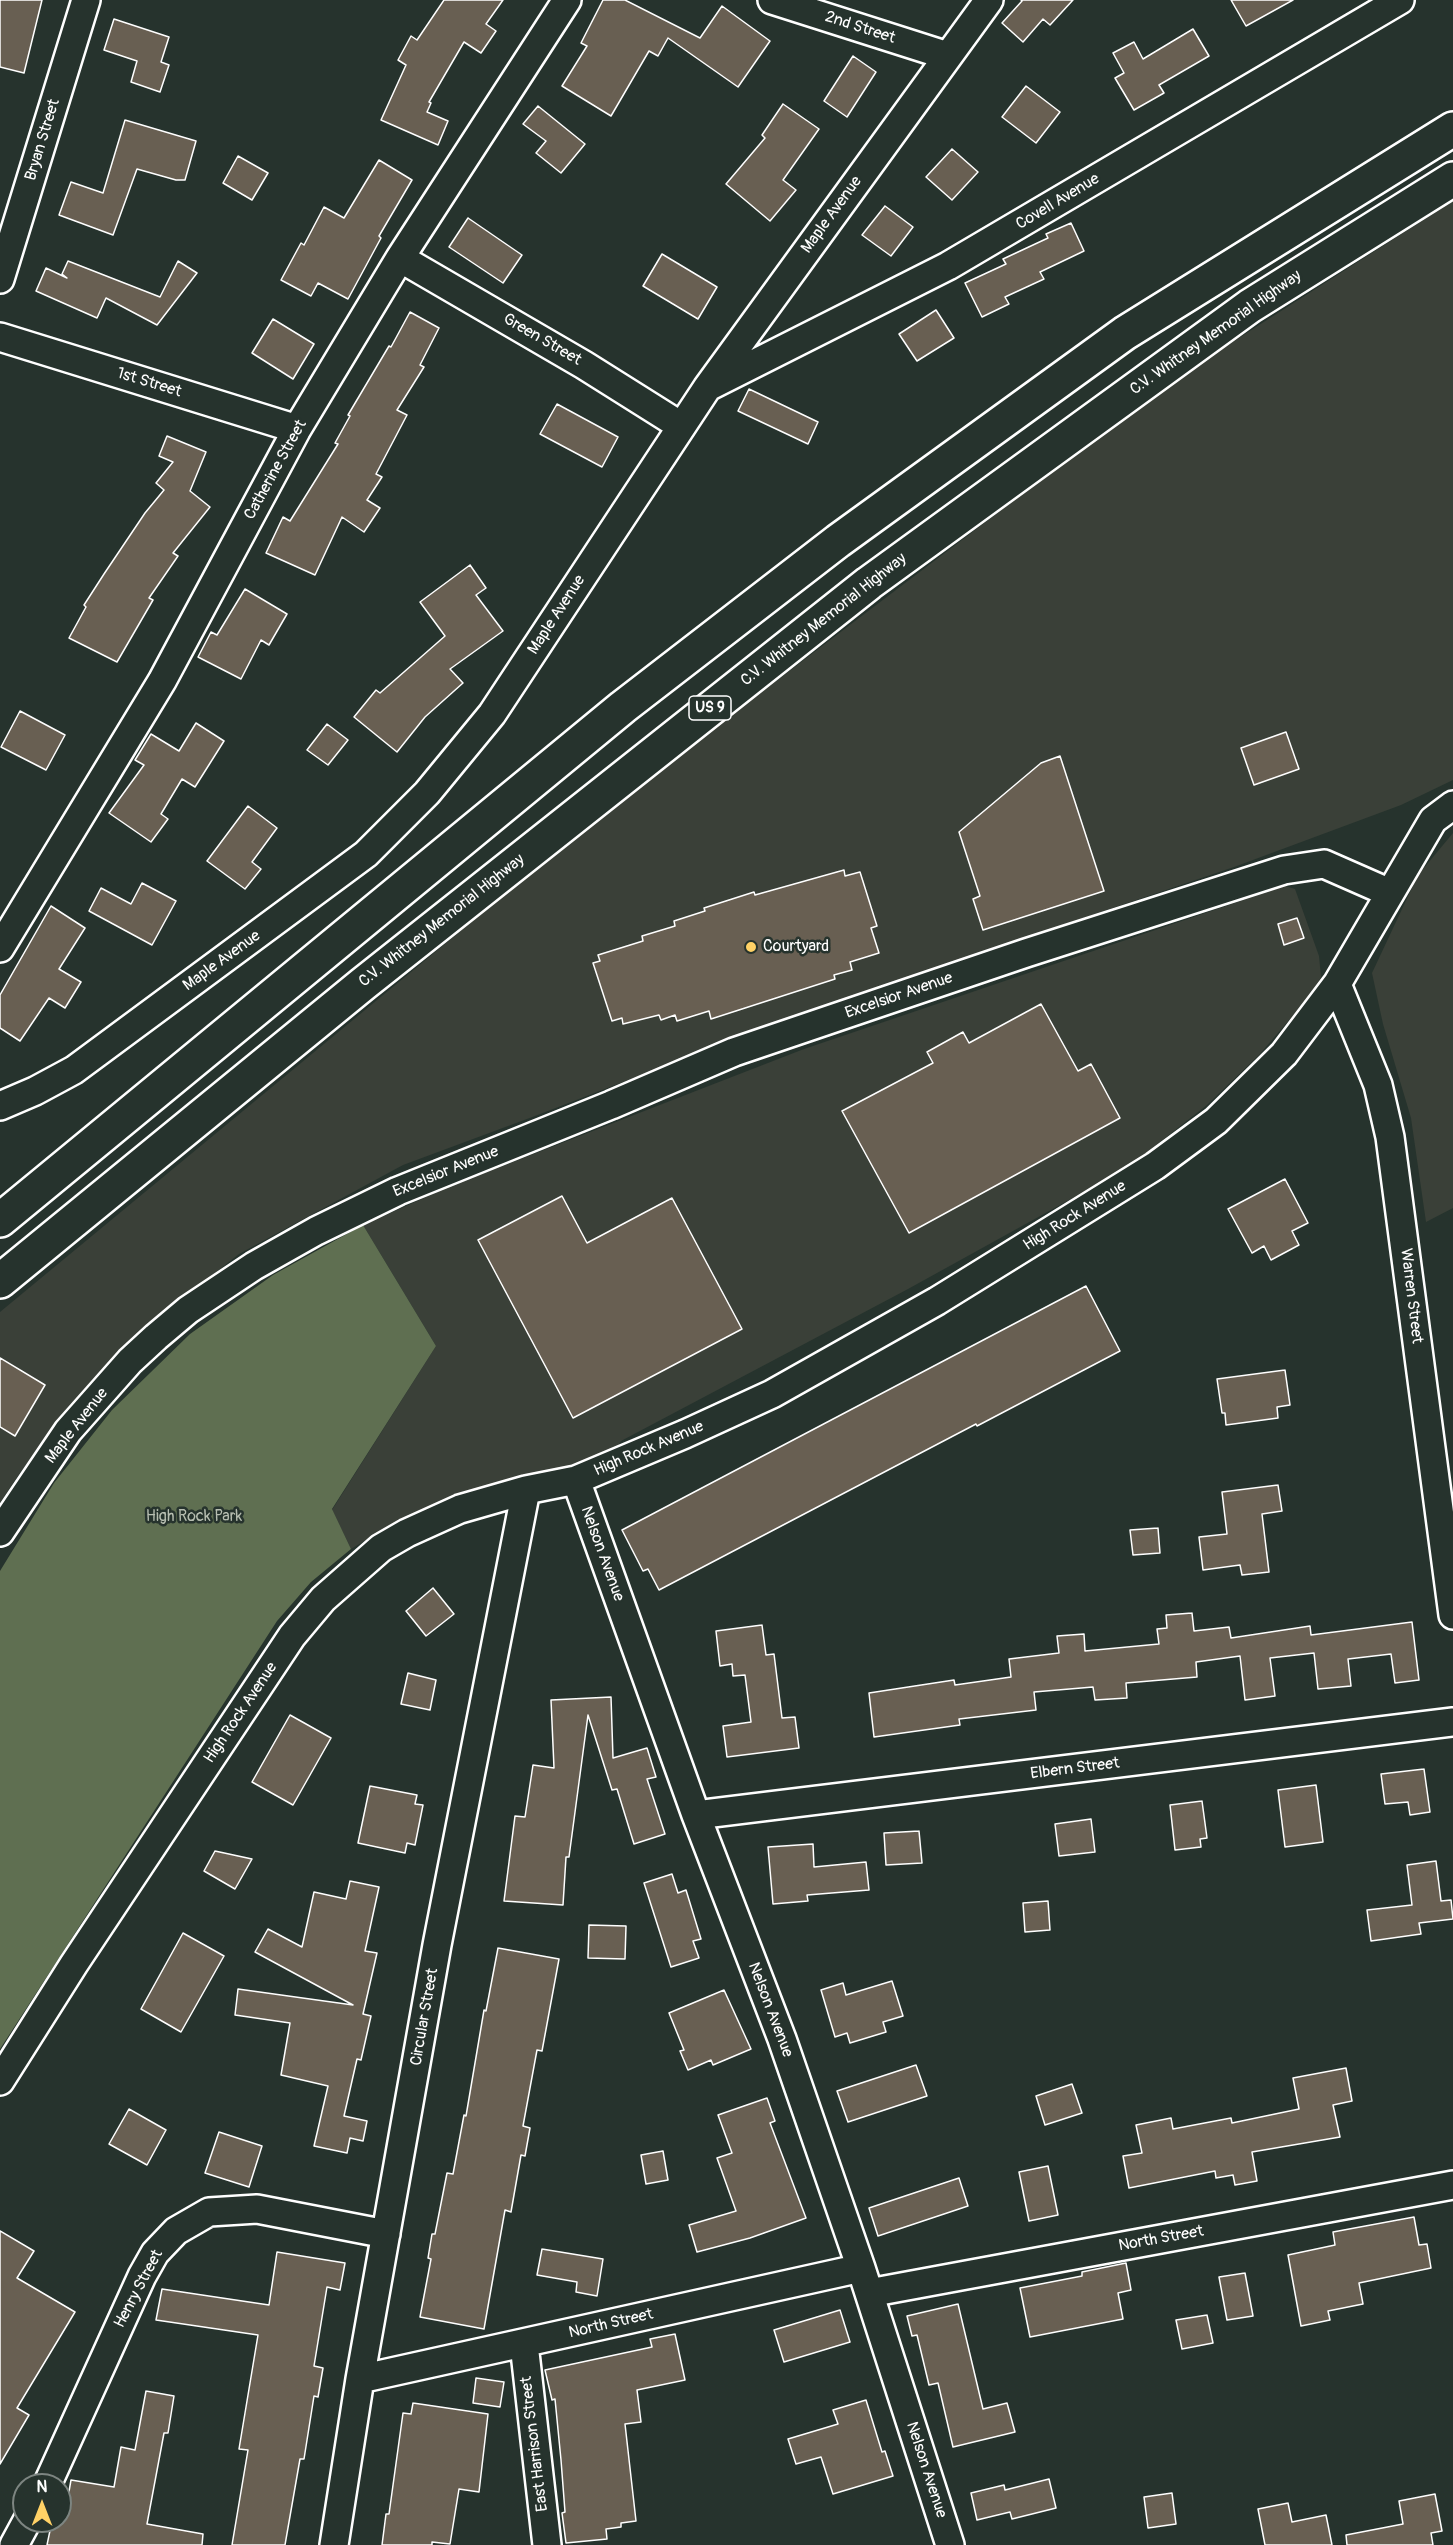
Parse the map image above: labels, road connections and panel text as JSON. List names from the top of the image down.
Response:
{
  "streets": {
    "highway": ["C.V. Whitney Memorial Highway", "US 9"],
    "street": [
      "2nd Street",
      "Bryan Street",
      "Covell Avenue",
      "Maple Avenue",
      "Green Street",
      "1st Street",
      "Catherine Street",
      "Excelsior Avenue",
      "High Rock Avenue",
      "Warren Street",
      "Nelson Avenue",
      "Elbern Street",
      "Circular Street",
      "North Street",
      "Henry Street",
      "East Harrison Street"
    ]
  },
  "crossings": [
    ["2nd Street", "Maple Avenue"],
    ["Covell Avenue", "Maple Avenue"],
    ["Maple Avenue", "Green Street"],
    ["Maple Avenue", "Excelsior Avenue"],
    ["Green Street", "Catherine Street"],
    ["1st Street", "Catherine Street"],
    ["Excelsior Avenue", "High Rock Avenue"],
    ["High Rock Avenue", "Warren Street"],
    ["High Rock Avenue", "Nelson Avenue"],
    ["High Rock Avenue", "Circular Street"],
    ["Nelson Avenue", "Elbern Street"],
    ["Nelson Avenue", "North Street"],
    ["Circular Street", "North Street"],
    ["Circular Street", "Henry Street"],
    ["North Street", "East Harrison Street"]
  ],
  "parks": ["High Rock Park"],
  "places": ["Courtyard"],
  "north": "top"
}
